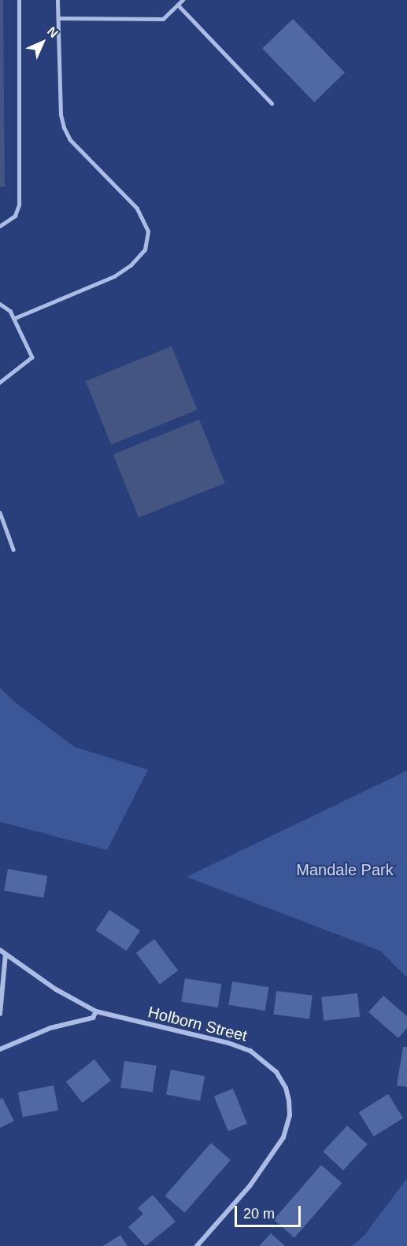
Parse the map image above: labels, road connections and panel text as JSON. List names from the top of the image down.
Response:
{
  "streets": {
    "street": ["Holborn Street"]
  },
  "parks": ["Mandale Park"],
  "scale_bar": "20 m",
  "north": "top right"
}
